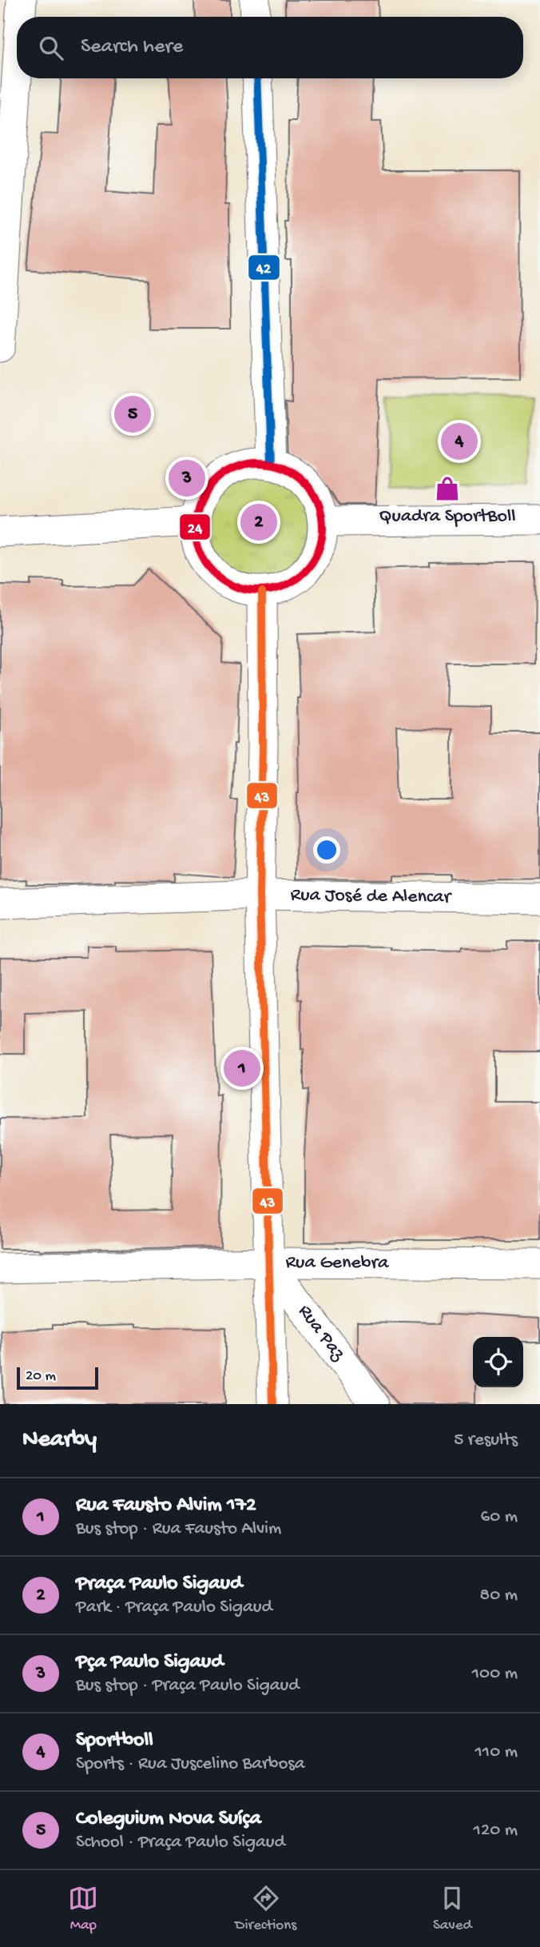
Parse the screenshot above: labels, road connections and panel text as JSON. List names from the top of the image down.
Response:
{
  "streets": {
    "street": ["Rua José de Alencar", "Rua Genebra", "Rua Paz"]
  },
  "crossings": [
    ["Rua Genebra", "Rua Paz"]
  ],
  "places": {
    "shop": ["Quadra SportBoll"]
  },
  "lines": ["transit line 42", "transit line 24", "transit line 43"],
  "scale_bar": "20 m",
  "page": {
    "search": "Search here",
    "pins": [
      "5",
      "4",
      "3",
      "2",
      "1"
    ],
    "scale": "20 m",
    "heading": ["Nearby", "5 results"],
    "list": [
      {
        "mark": "1",
        "name": "Rua Fausto Alvim 172",
        "note": "Bus stop · Rua Fausto Alvim",
        "value": "60 m"
      },
      {
        "mark": "2",
        "name": "Praça Paulo Sigaud",
        "note": "Park · Praça Paulo Sigaud",
        "value": "80 m"
      },
      {
        "mark": "3",
        "name": "Pça Paulo Sigaud",
        "note": "Bus stop · Praça Paulo Sigaud",
        "value": "100 m"
      },
      {
        "mark": "4",
        "name": "Sportboll",
        "note": "Sports · Rua Juscelino Barbosa",
        "value": "110 m"
      },
      {
        "mark": "5",
        "name": "Coleguium Nova Suíça",
        "note": "School · Praça Paulo Sigaud",
        "value": "120 m"
      }
    ],
    "nav": ["Map", "Directions", "Saved"]
  }
}
